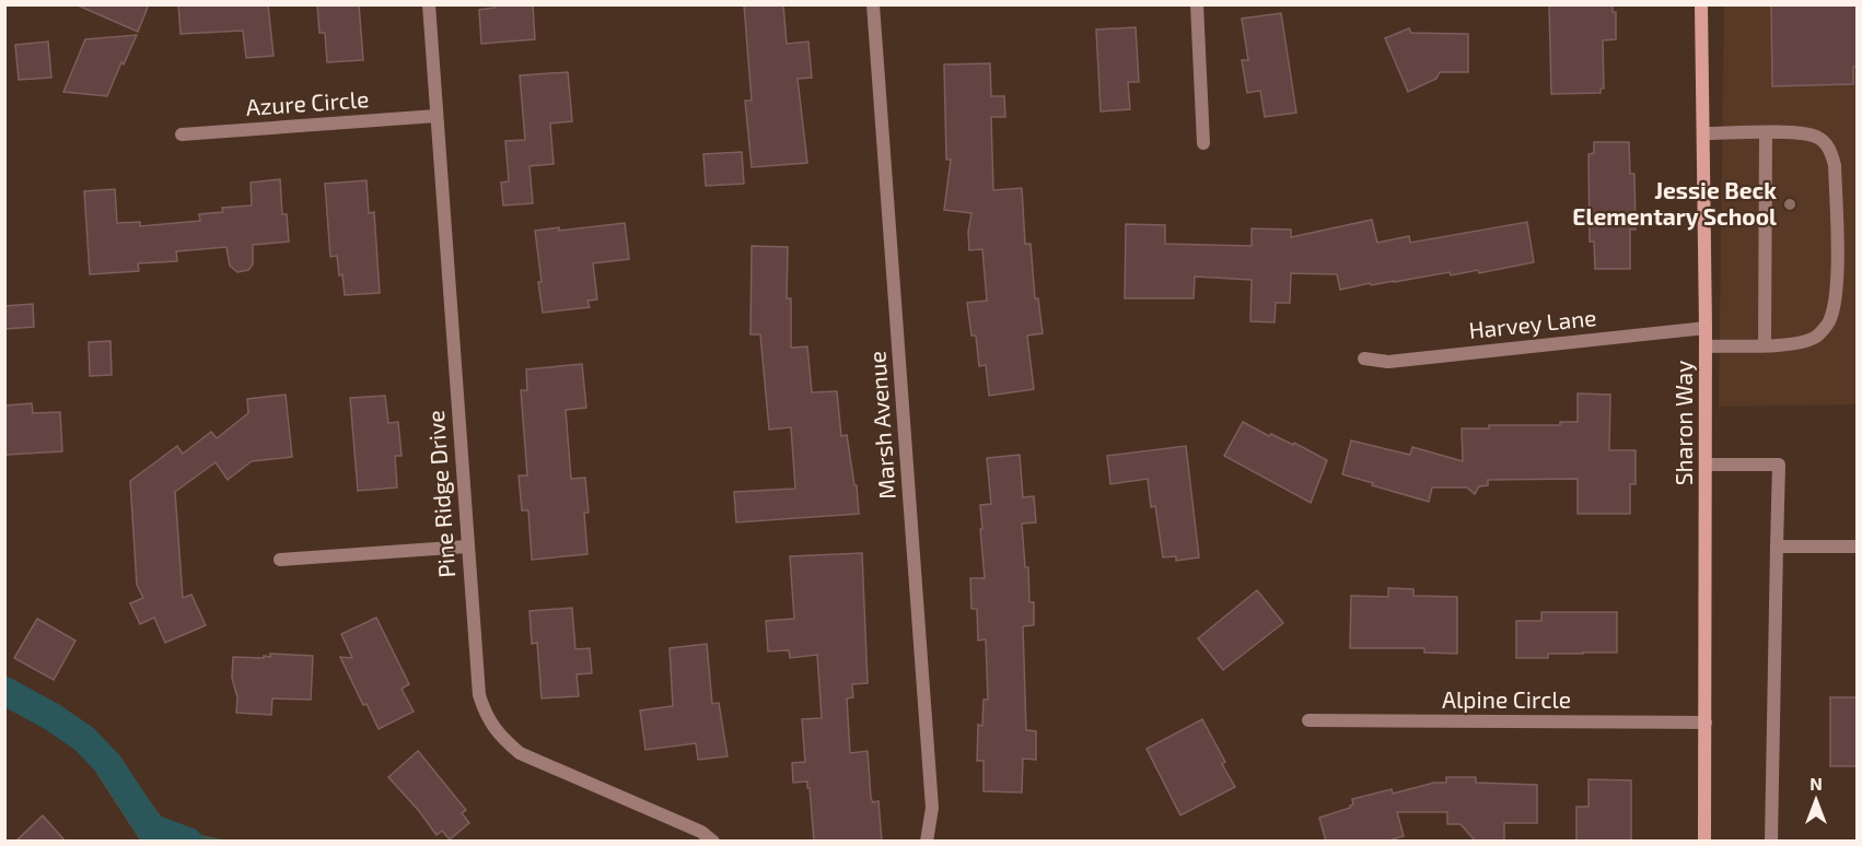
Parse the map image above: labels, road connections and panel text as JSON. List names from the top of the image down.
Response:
{
  "streets": {
    "street": [
      "Azure Circle",
      "Harvey Lane",
      "Sharon Way",
      "Marsh Avenue",
      "Pine Ridge Drive",
      "Alpine Circle"
    ]
  },
  "crossings": [
    ["Azure Circle", "Pine Ridge Drive"],
    ["Harvey Lane", "Sharon Way"],
    ["Sharon Way", "Alpine Circle"]
  ],
  "places": ["Jessie Beck Elementary School"],
  "north": "top"
}
